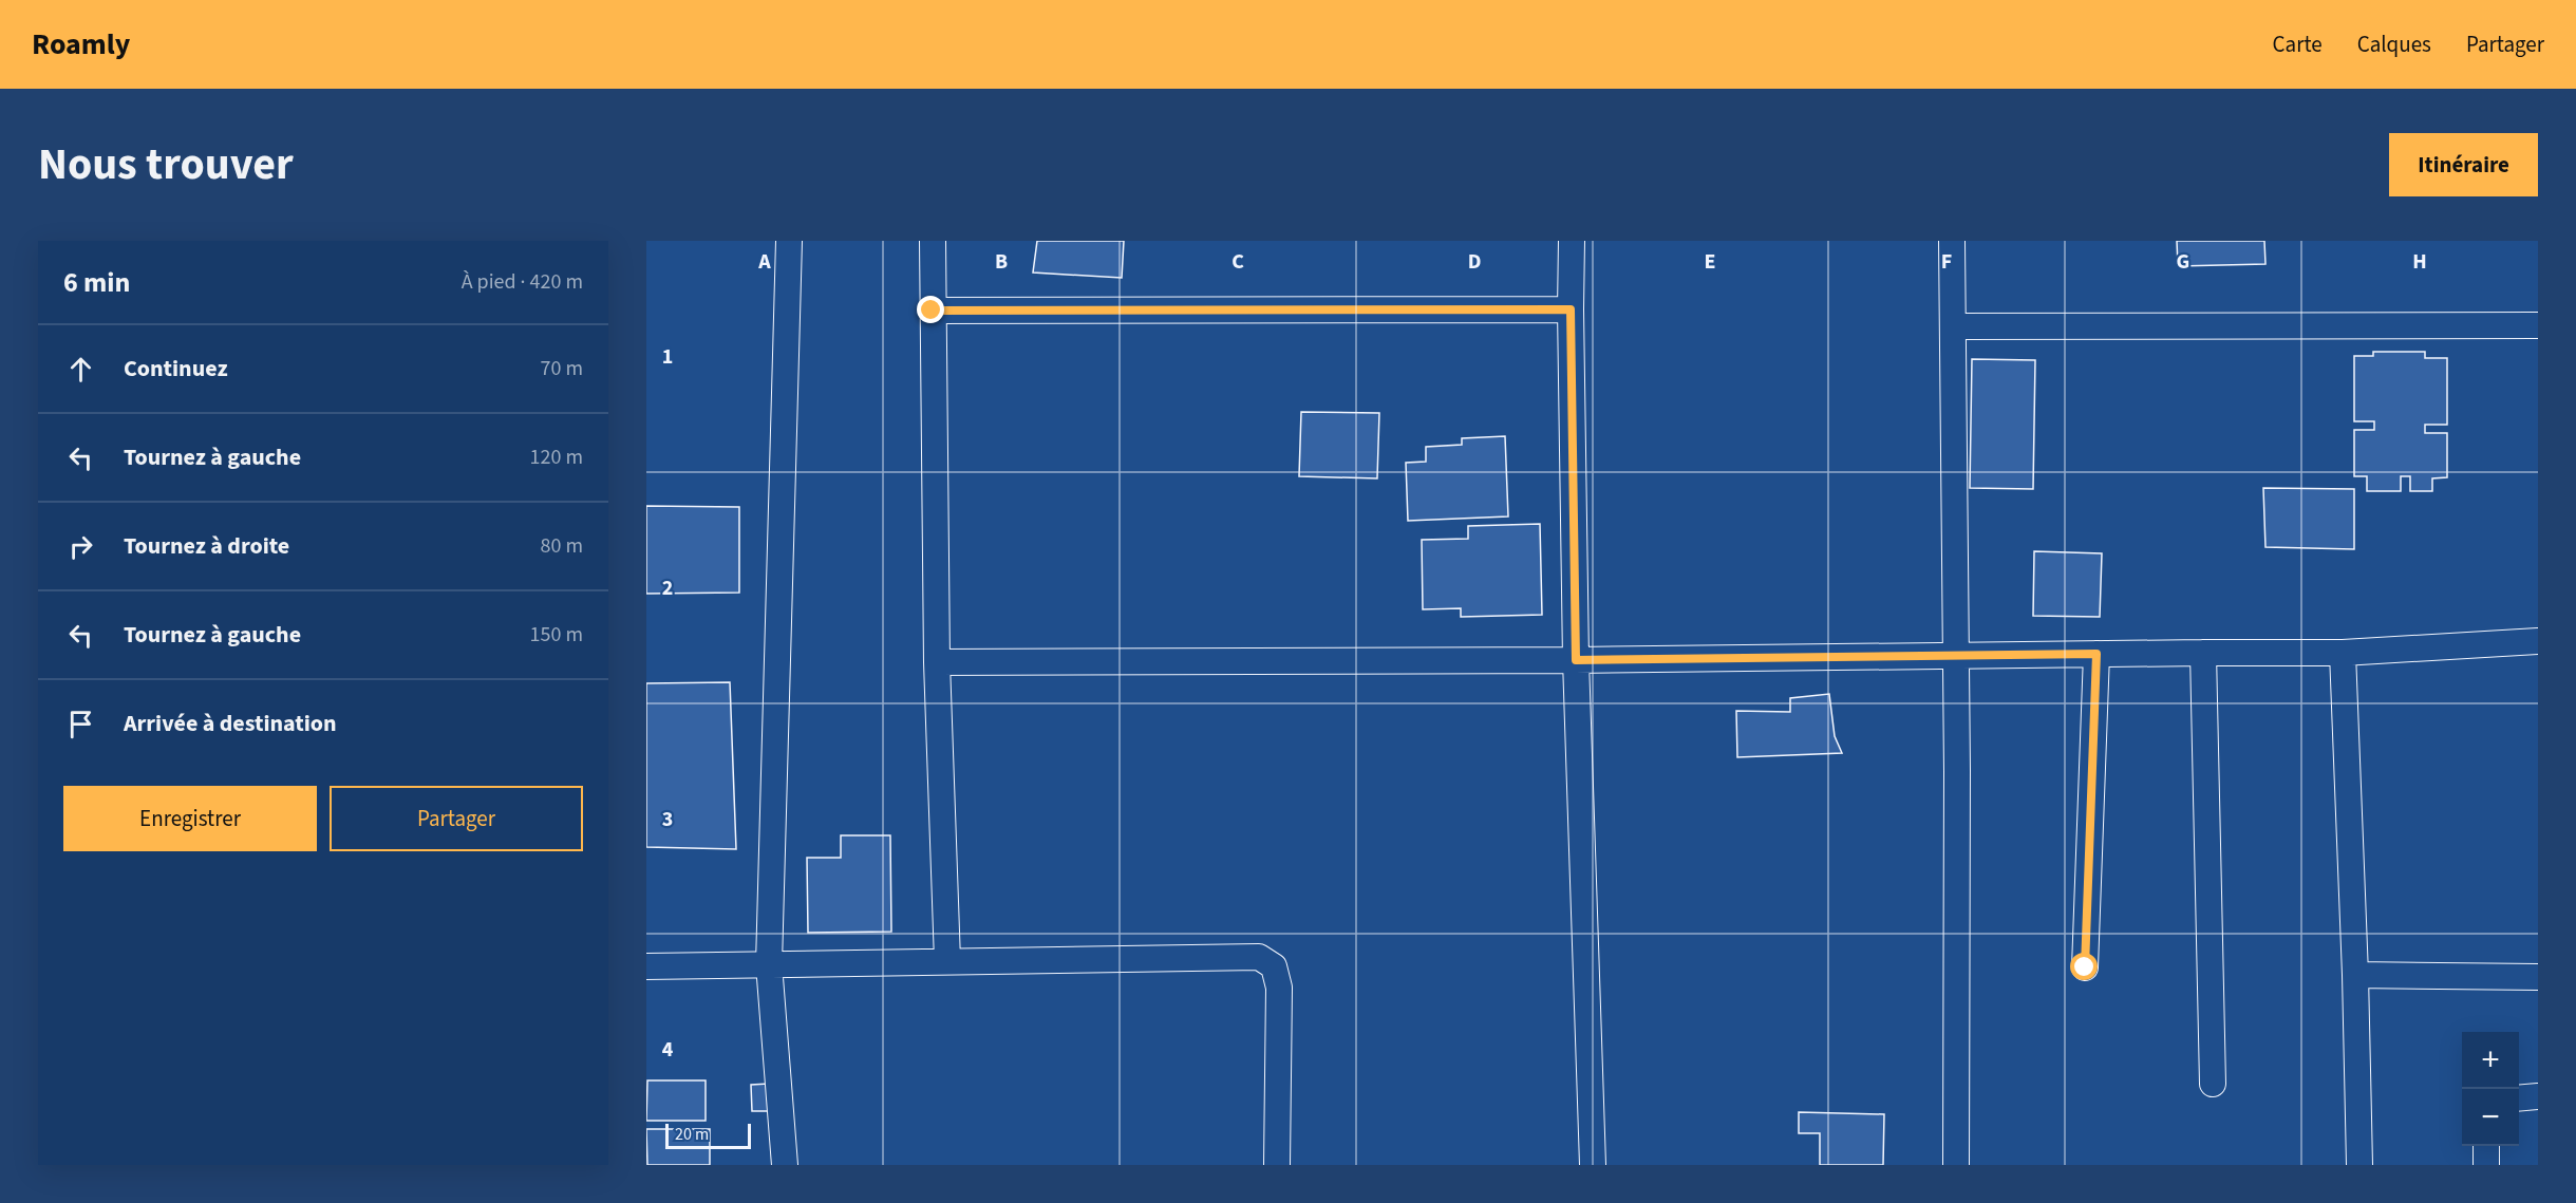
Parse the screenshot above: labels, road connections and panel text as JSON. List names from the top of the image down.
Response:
{
  "scale_bar": "20 m",
  "page": {
    "header": "Roamly",
    "nav": ["Carte", "Calques", "Partager"],
    "title": "Nous trouver",
    "buttons": [
      "Itinéraire",
      ["Enregistrer", "Partager"]
    ],
    "heading": ["6 min", "À pied · 420 m"],
    "list": [
      ["Continuez", "70 m"],
      ["Tournez à gauche", "120 m"],
      ["Tournez à droite", "80 m"],
      ["Tournez à gauche", "150 m"],
      "Arrivée à destination"
    ],
    "map_buttons": ["+", "−"],
    "scale": "20 m"
  },
  "grid": {
    "columns": [
      "A",
      "B",
      "C",
      "D",
      "E",
      "F",
      "G",
      "H"
    ],
    "rows": [
      "1",
      "2",
      "3",
      "4"
    ]
  }
}
